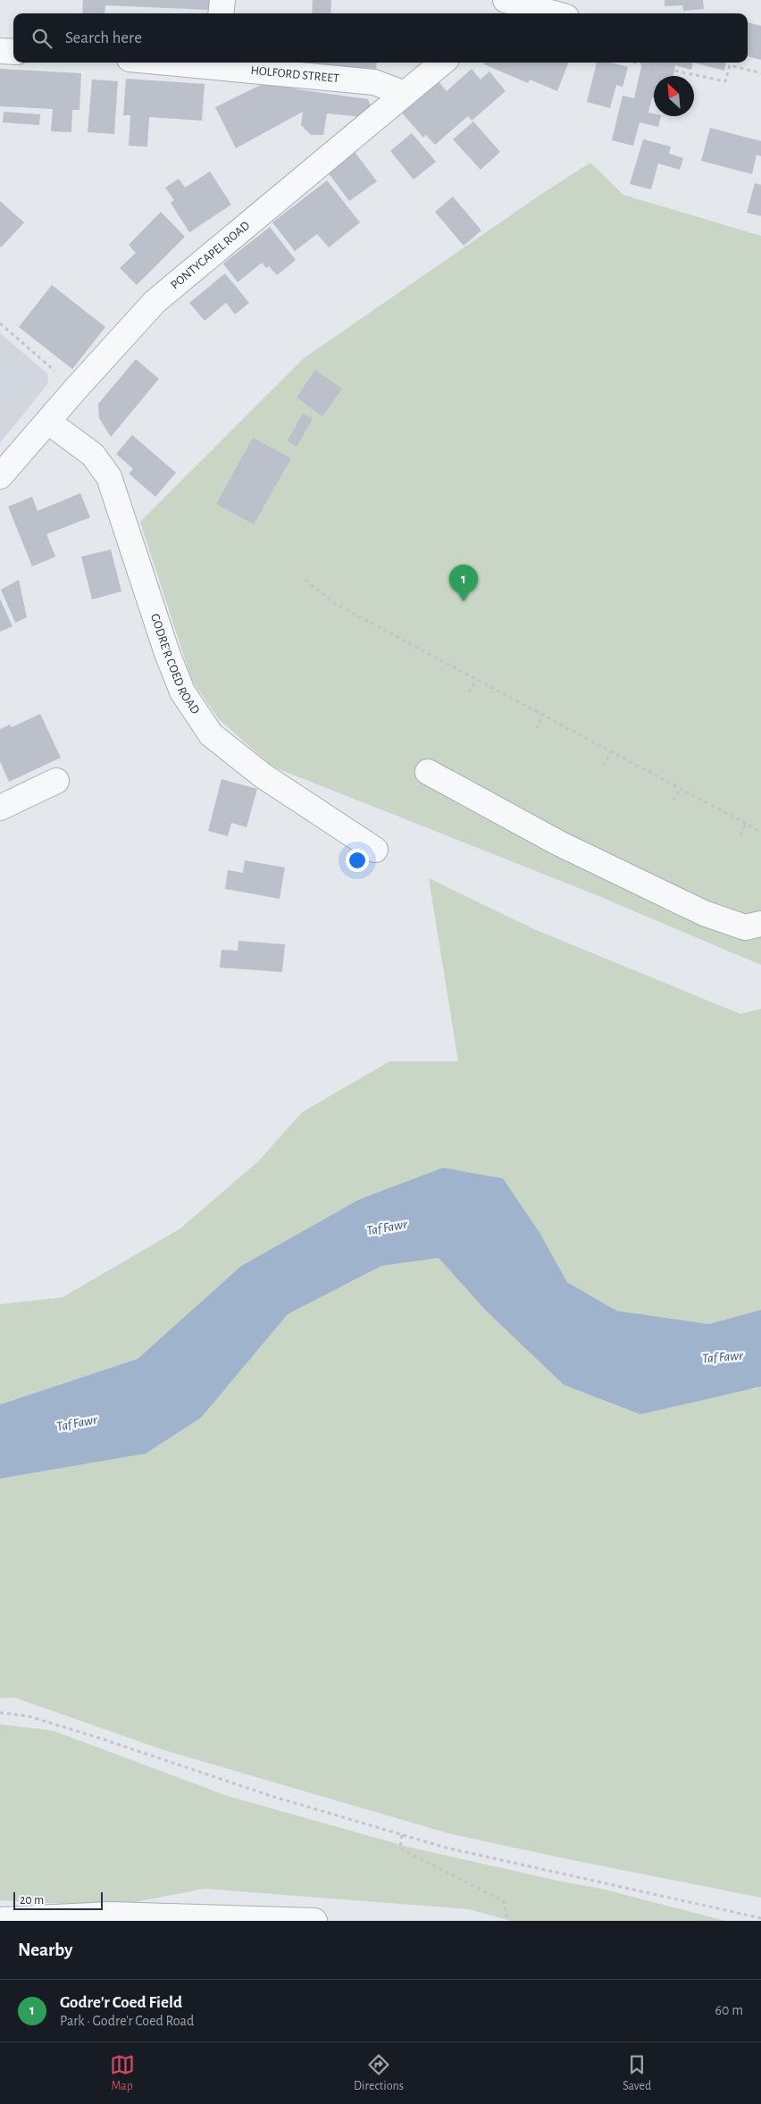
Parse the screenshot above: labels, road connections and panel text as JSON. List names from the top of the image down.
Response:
{
  "streets": {
    "street": ["HOLFORD STREET", "PONTYCAPEL ROAD", "GODRE'R COED ROAD"]
  },
  "crossings": [
    ["HOLFORD STREET", "PONTYCAPEL ROAD"],
    ["PONTYCAPEL ROAD", "GODRE'R COED ROAD"]
  ],
  "water": ["Taf Fawr"],
  "scale_bar": "20 m",
  "north": "top left",
  "page": {
    "search": "Search here",
    "pins": "1",
    "scale": "20 m",
    "heading": "Nearby",
    "list": [
      {
        "mark": "1",
        "name": "Godre'r Coed Field",
        "note": "Park · Godre'r Coed Road",
        "value": "60 m"
      }
    ],
    "nav": ["Map", "Directions", "Saved"]
  }
}
